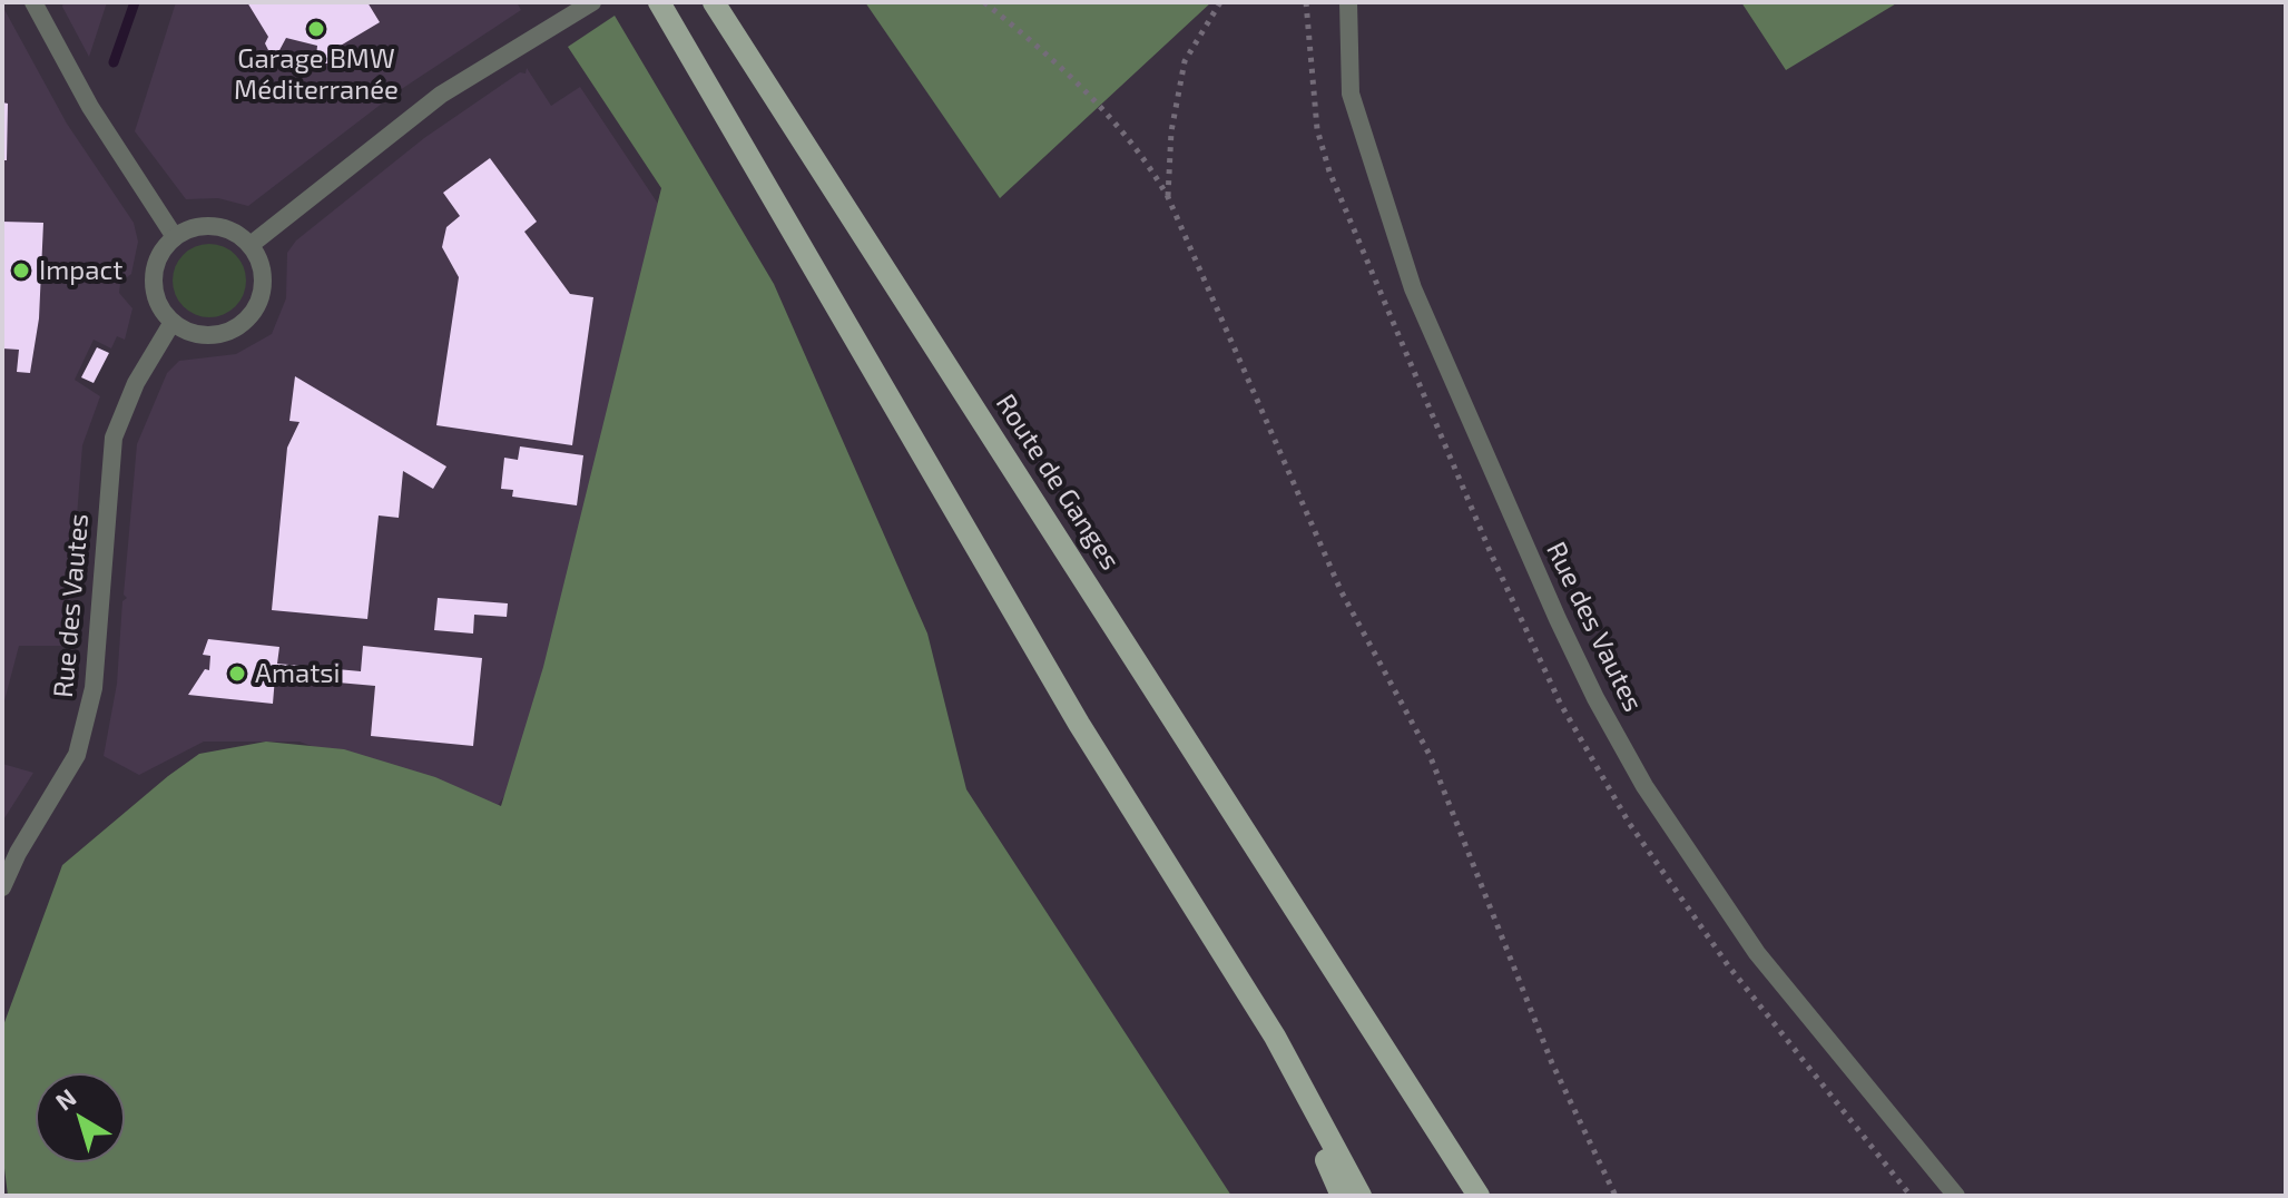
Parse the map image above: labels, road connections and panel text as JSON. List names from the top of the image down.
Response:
{
  "streets": {
    "main road": ["Route de Ganges"],
    "street": ["Rue des Vautes"]
  },
  "places": ["Garage BMW Méditerranée", "Impact", "Amatsi"],
  "north": "top left"
}
